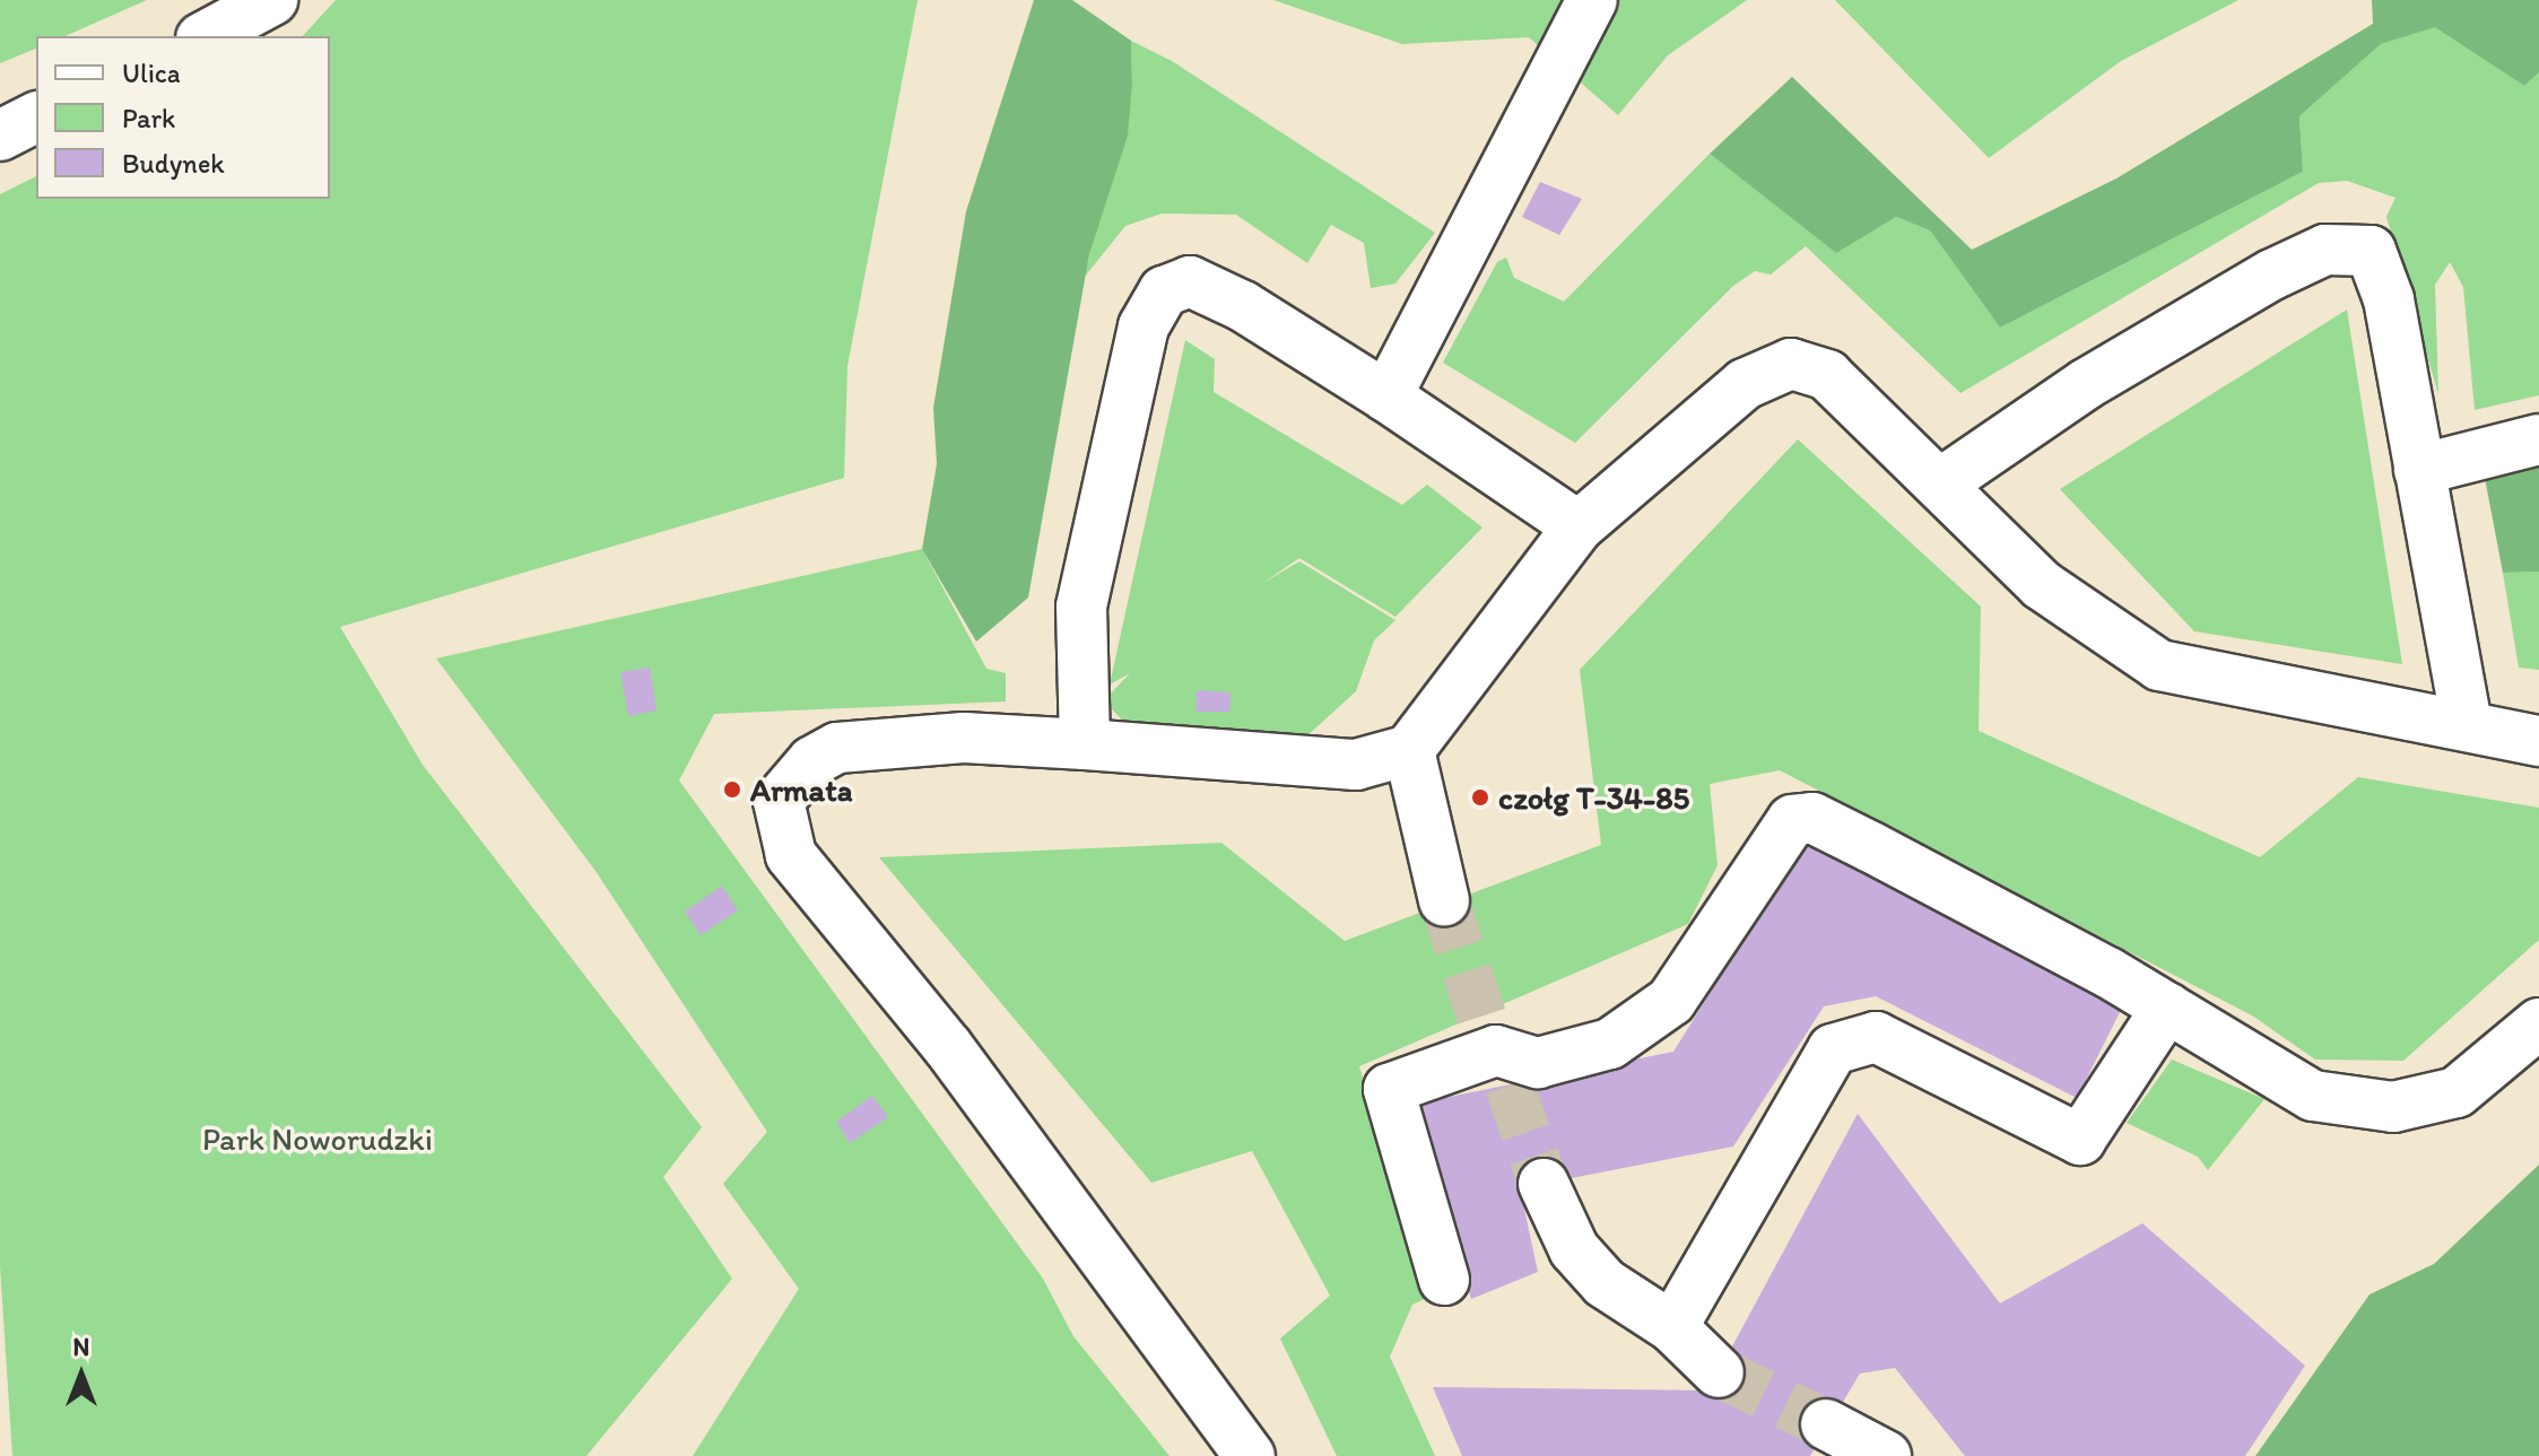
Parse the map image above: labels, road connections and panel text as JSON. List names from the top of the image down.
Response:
{
  "parks": ["Park Noworudzki"],
  "places": ["Armata", "czołg T-34-85"],
  "legend": ["Ulica", "Park", "Budynek"],
  "north": "top"
}
